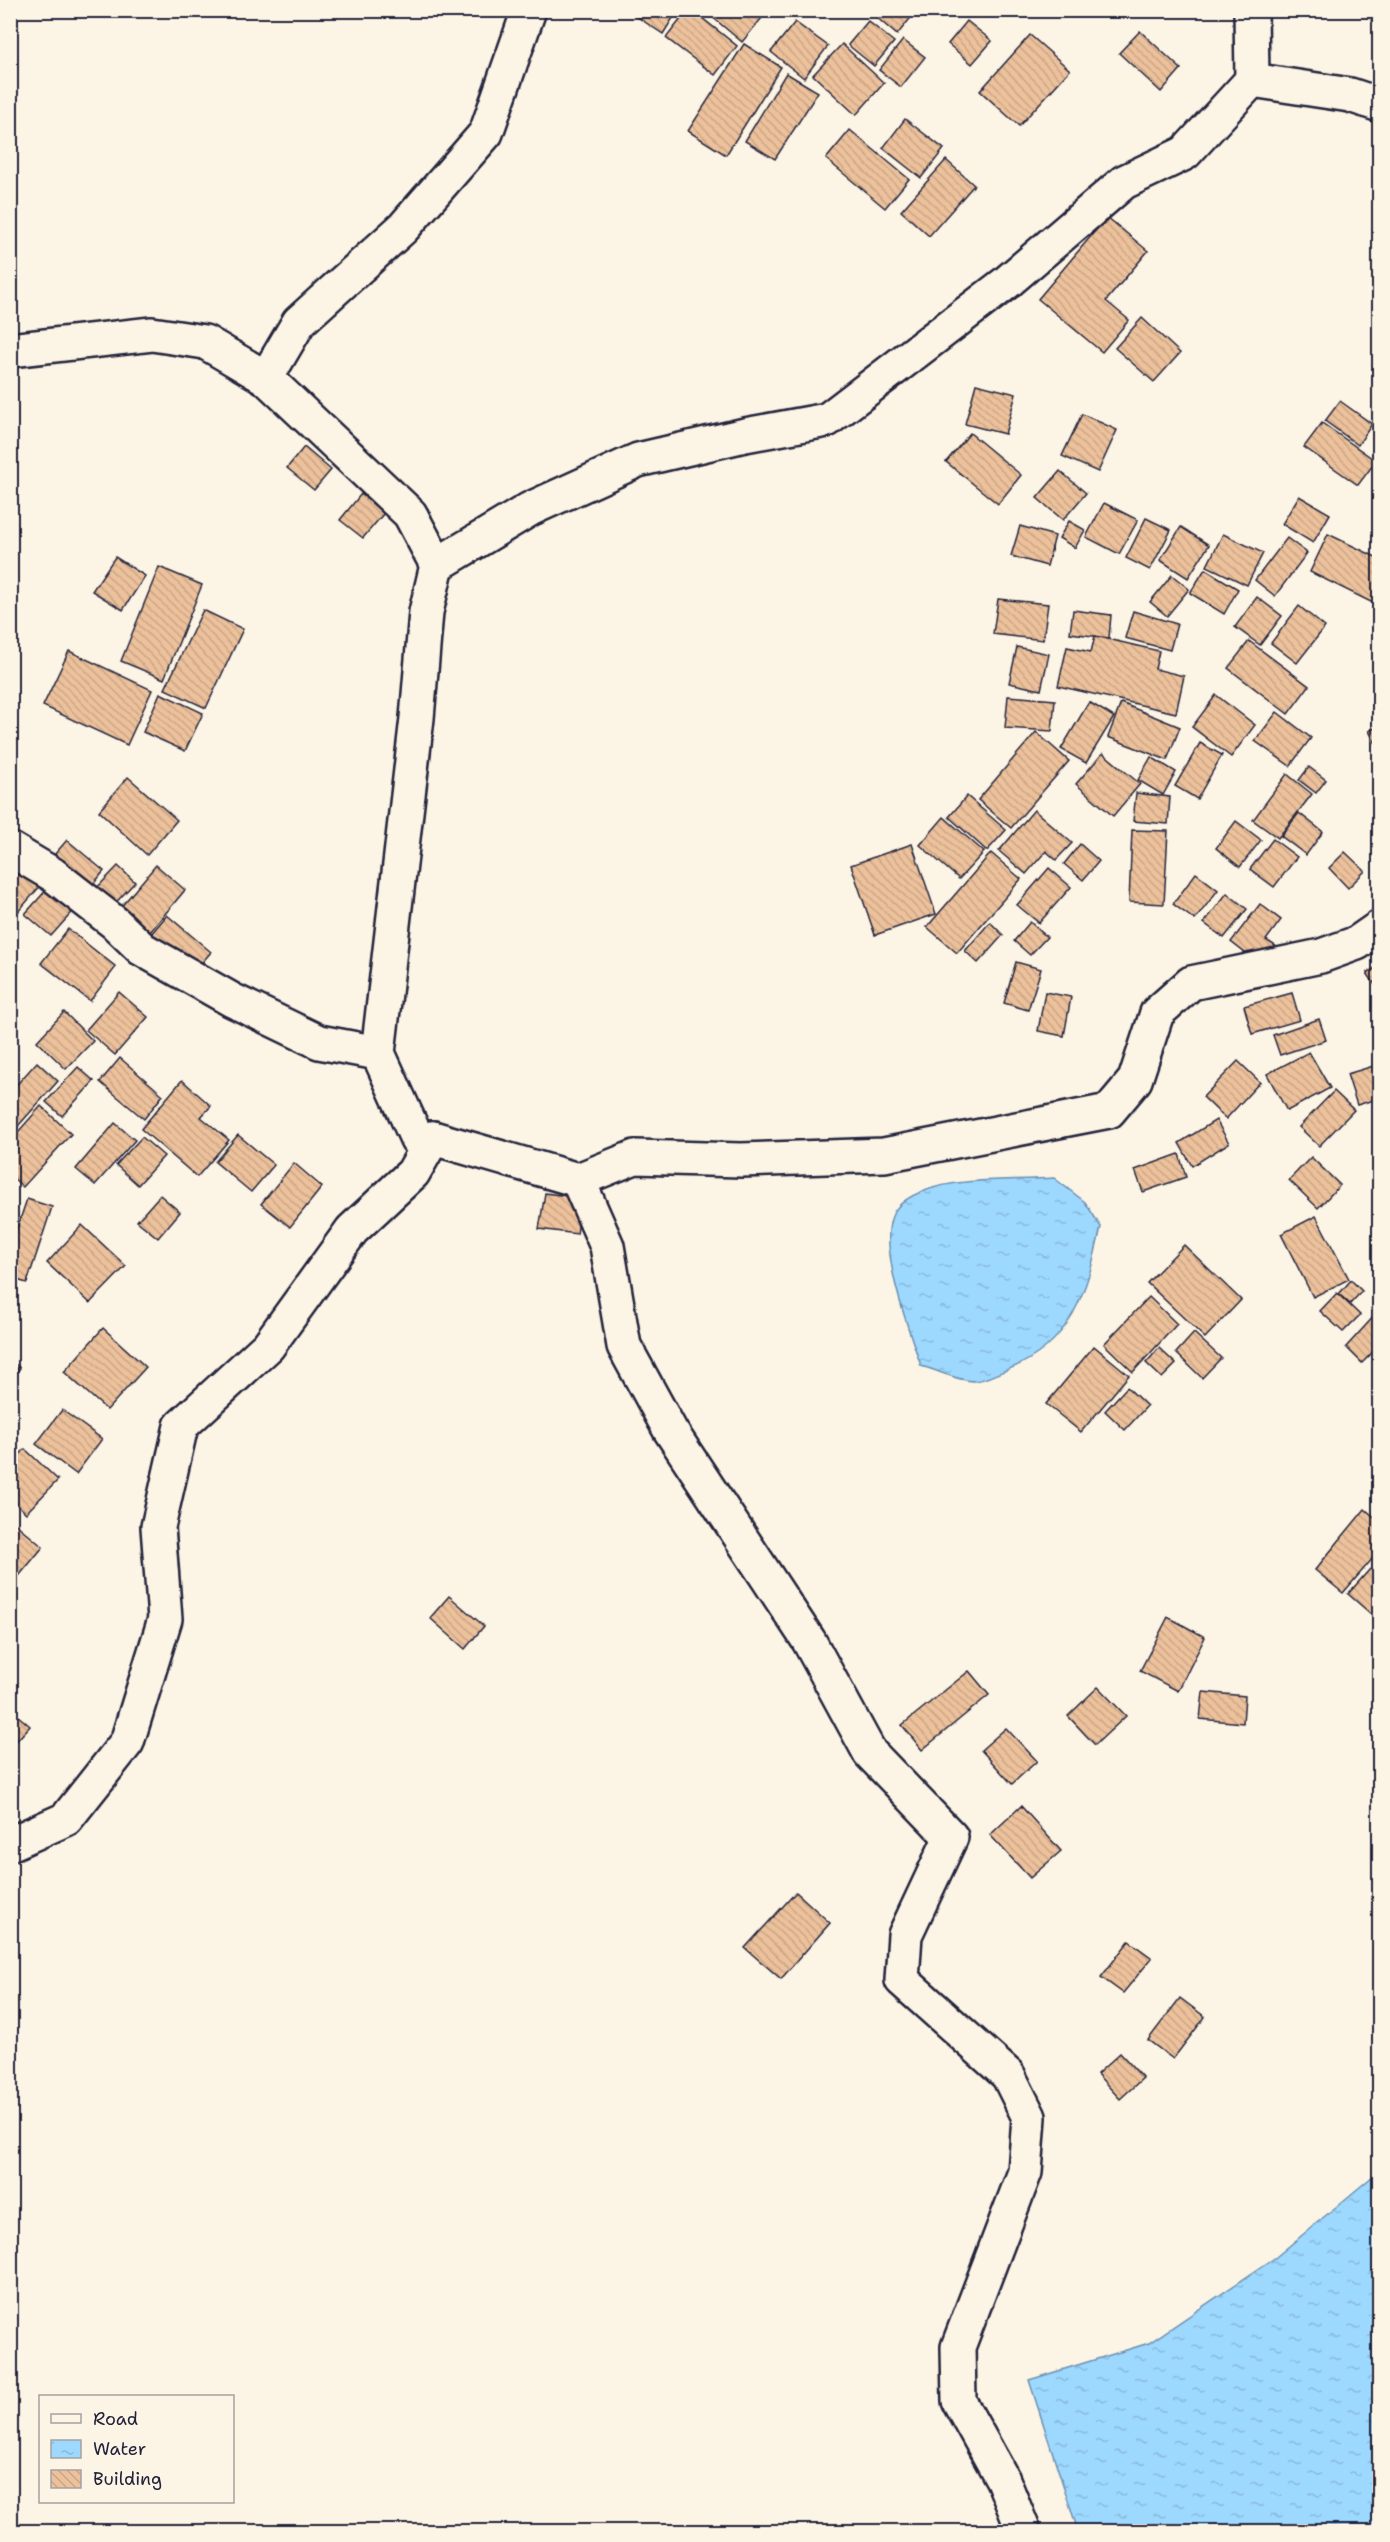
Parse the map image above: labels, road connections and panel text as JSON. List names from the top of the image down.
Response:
{
  "legend": ["Road", "Water", "Building"]
}
